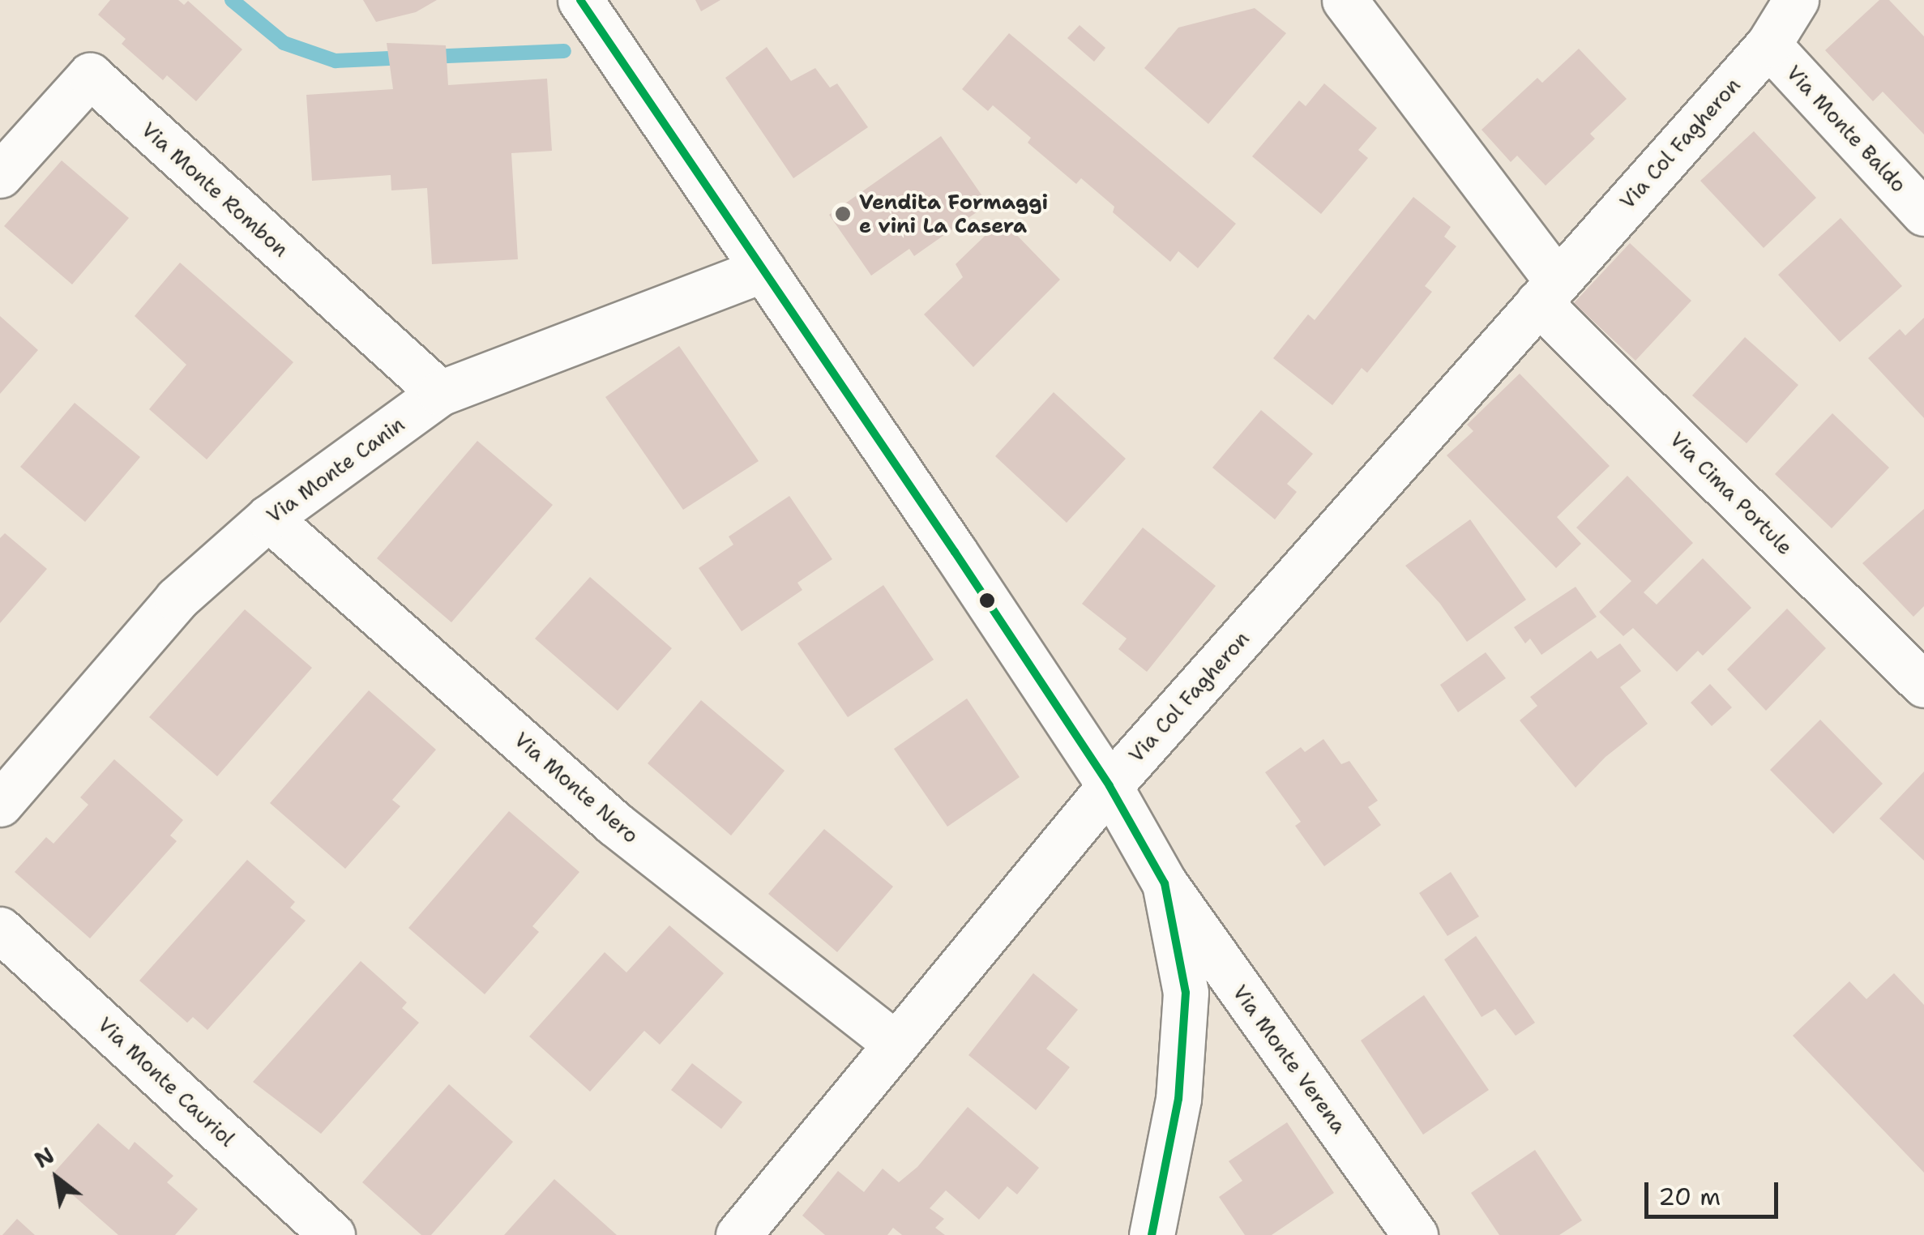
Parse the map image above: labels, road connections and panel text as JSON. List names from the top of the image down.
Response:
{
  "streets": {
    "street": [
      "Via Monte Baldo",
      "Via Col Fagheron",
      "Via Monte Rombon",
      "Via Monte Canin",
      "Via Cima Portule",
      "Via Monte Nero",
      "Via Monte Verena",
      "Via Monte Cauriol"
    ]
  },
  "crossings": [
    ["Via Monte Baldo", "Via Col Fagheron"],
    ["Via Col Fagheron", "Via Cima Portule"],
    ["Via Col Fagheron", "Via Monte Nero"],
    ["Via Monte Rombon", "Via Monte Canin"],
    ["Via Monte Canin", "Via Monte Nero"]
  ],
  "places": ["Vendita Formaggi e vini La Casera"],
  "scale_bar": "20 m",
  "north": "top left"
}
